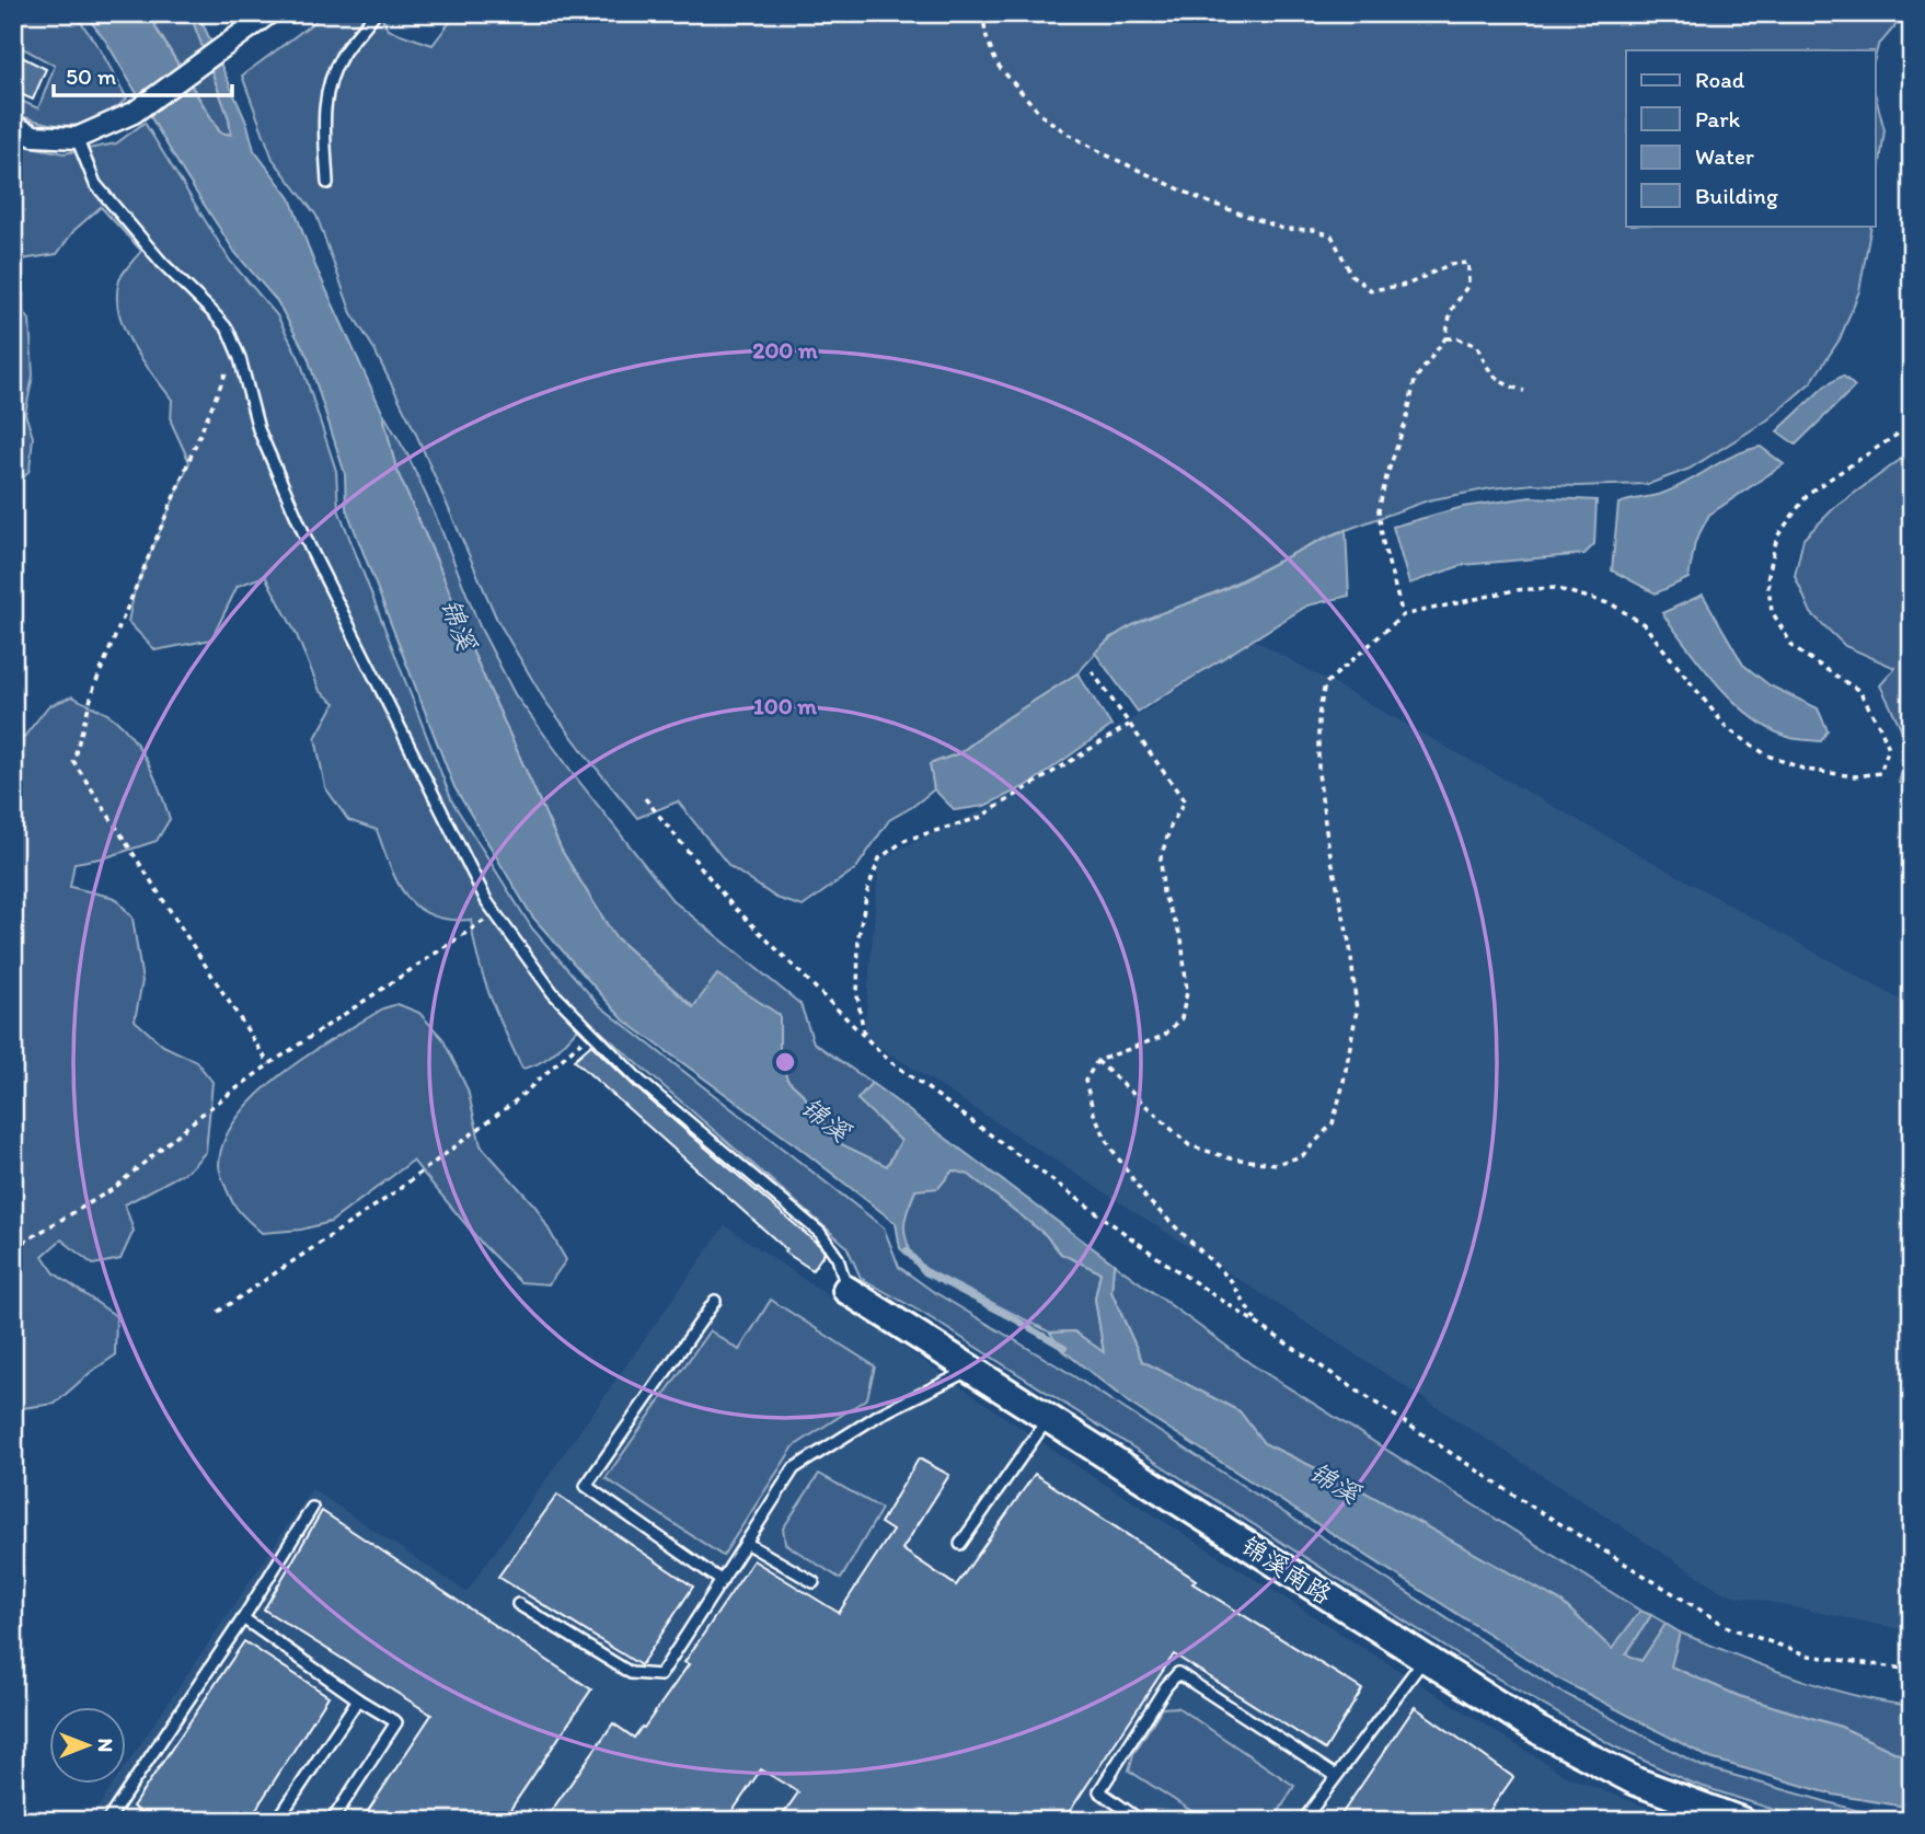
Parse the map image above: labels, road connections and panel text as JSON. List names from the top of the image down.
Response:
{
  "streets": {
    "street": ["锦溪南路"]
  },
  "water": ["锦溪"],
  "legend": [
    "Road",
    "Park",
    "Water",
    "Building"
  ],
  "scale_bar": "50 m",
  "north": "right",
  "rings": ["200 m", "100 m"]
}
